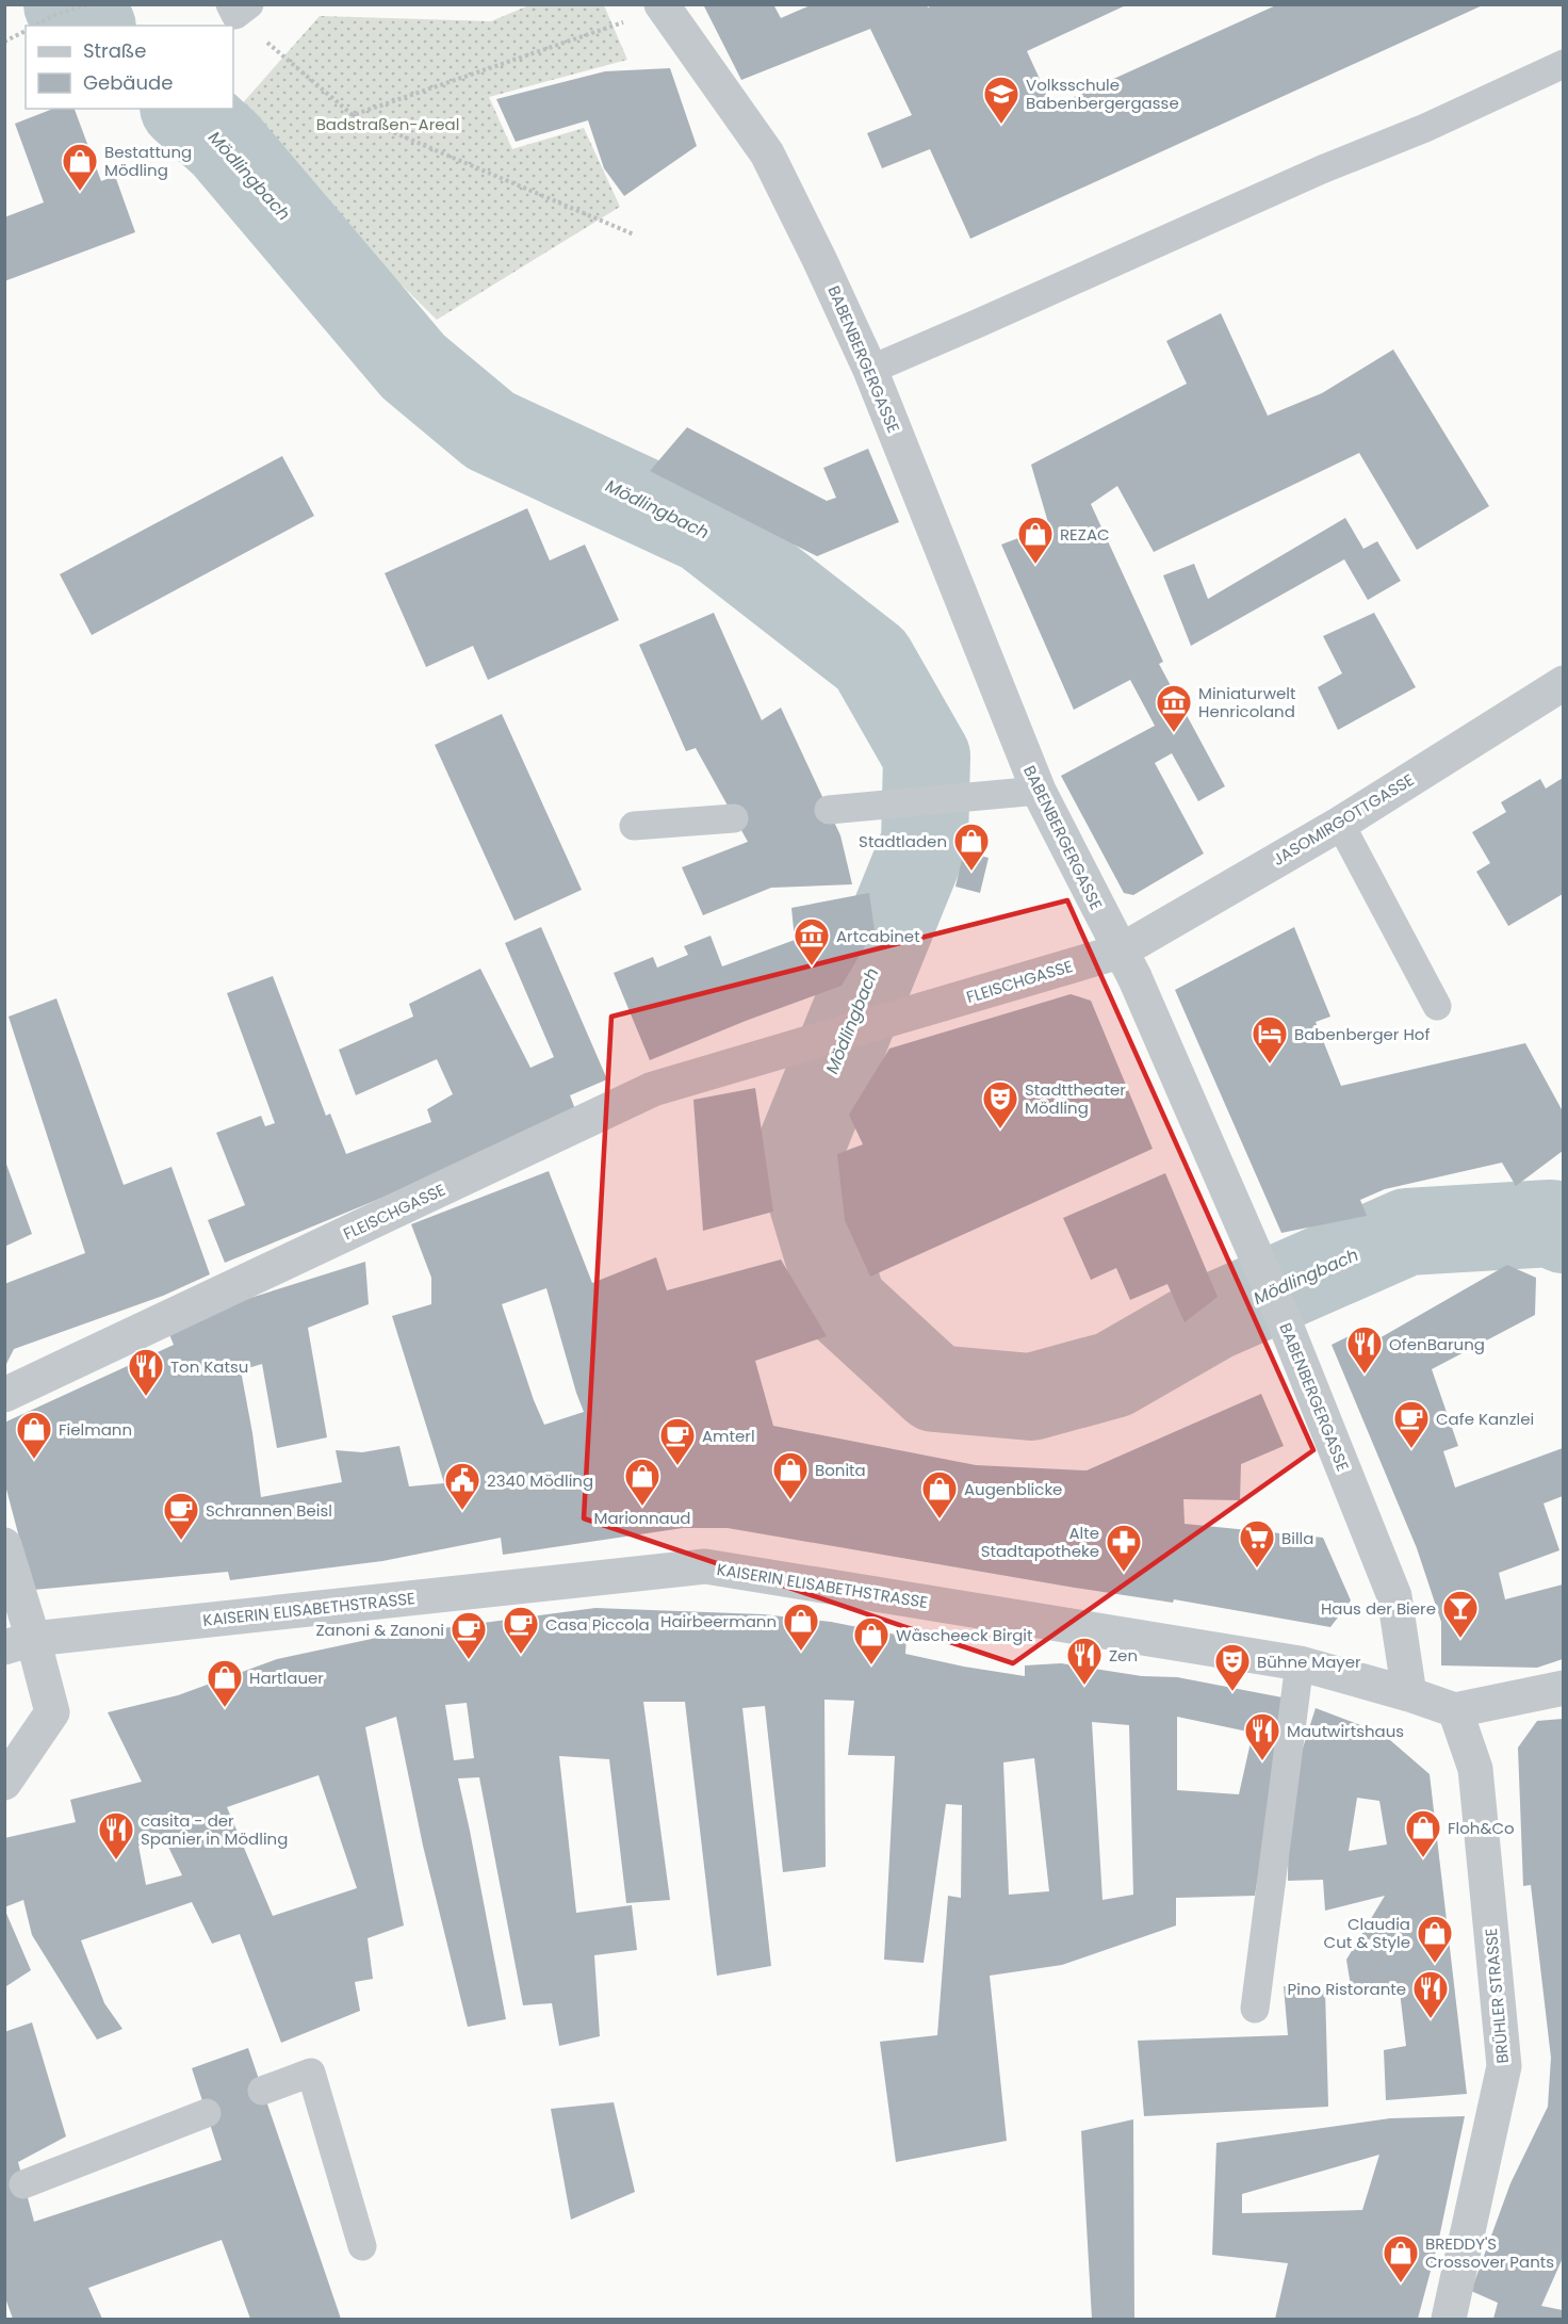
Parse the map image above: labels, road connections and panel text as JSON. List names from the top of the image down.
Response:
{
  "streets": {
    "street": [
      "BABENBERGERGASSE",
      "JASOMIRGOTTGASSE",
      "FLEISCHGASSE",
      "KAISERIN ELISABETHSTRASSE",
      "BRÜHLER STRASSE"
    ]
  },
  "crossings": [
    ["BABENBERGERGASSE", "JASOMIRGOTTGASSE"],
    ["BABENBERGERGASSE", "FLEISCHGASSE"],
    ["BABENBERGERGASSE", "KAISERIN ELISABETHSTRASSE"],
    ["JASOMIRGOTTGASSE", "FLEISCHGASSE"],
    ["KAISERIN ELISABETHSTRASSE", "BRÜHLER STRASSE"]
  ],
  "water": ["Mödlingbach"],
  "parks": ["Badstraßen-Areal"],
  "places": {
    "school or university": ["Volksschule Babenbergergasse"],
    "shop": [
      "Bestattung Mödling",
      "REZAC",
      "Stadtladen",
      "Fielmann",
      "Bonita",
      "Marionnaud",
      "Augenblicke",
      "Hairbeermann",
      "Wäscheeck Birgit",
      "Hartlauer",
      "Floh&Co",
      "Claudia Cut & Style",
      "BREDDY'S Crossover Pants"
    ],
    "museum": ["Miniaturwelt Henricoland", "Artcabinet"],
    "hotel": ["Babenberger Hof"],
    "theatre": ["Stadttheater Mödling", "Bühne Mayer"],
    "restaurant": [
      "OfenBarung",
      "Ton Katsu",
      "Zen",
      "Mautwirtshaus",
      "casita - der Spanier in Mödling",
      "Pino Ristorante"
    ],
    "cafe": [
      "Cafe Kanzlei",
      "Amterl",
      "Schrannen Beisl",
      "Casa Piccola",
      "Zanoni & Zanoni"
    ],
    "public building": ["2340 Mödling"],
    "supermarket": ["Billa"],
    "pharmacy": ["Alte Stadtapotheke"],
    "bar": ["Haus der Biere"]
  },
  "legend": ["Straße", "Gebäude"]
}
